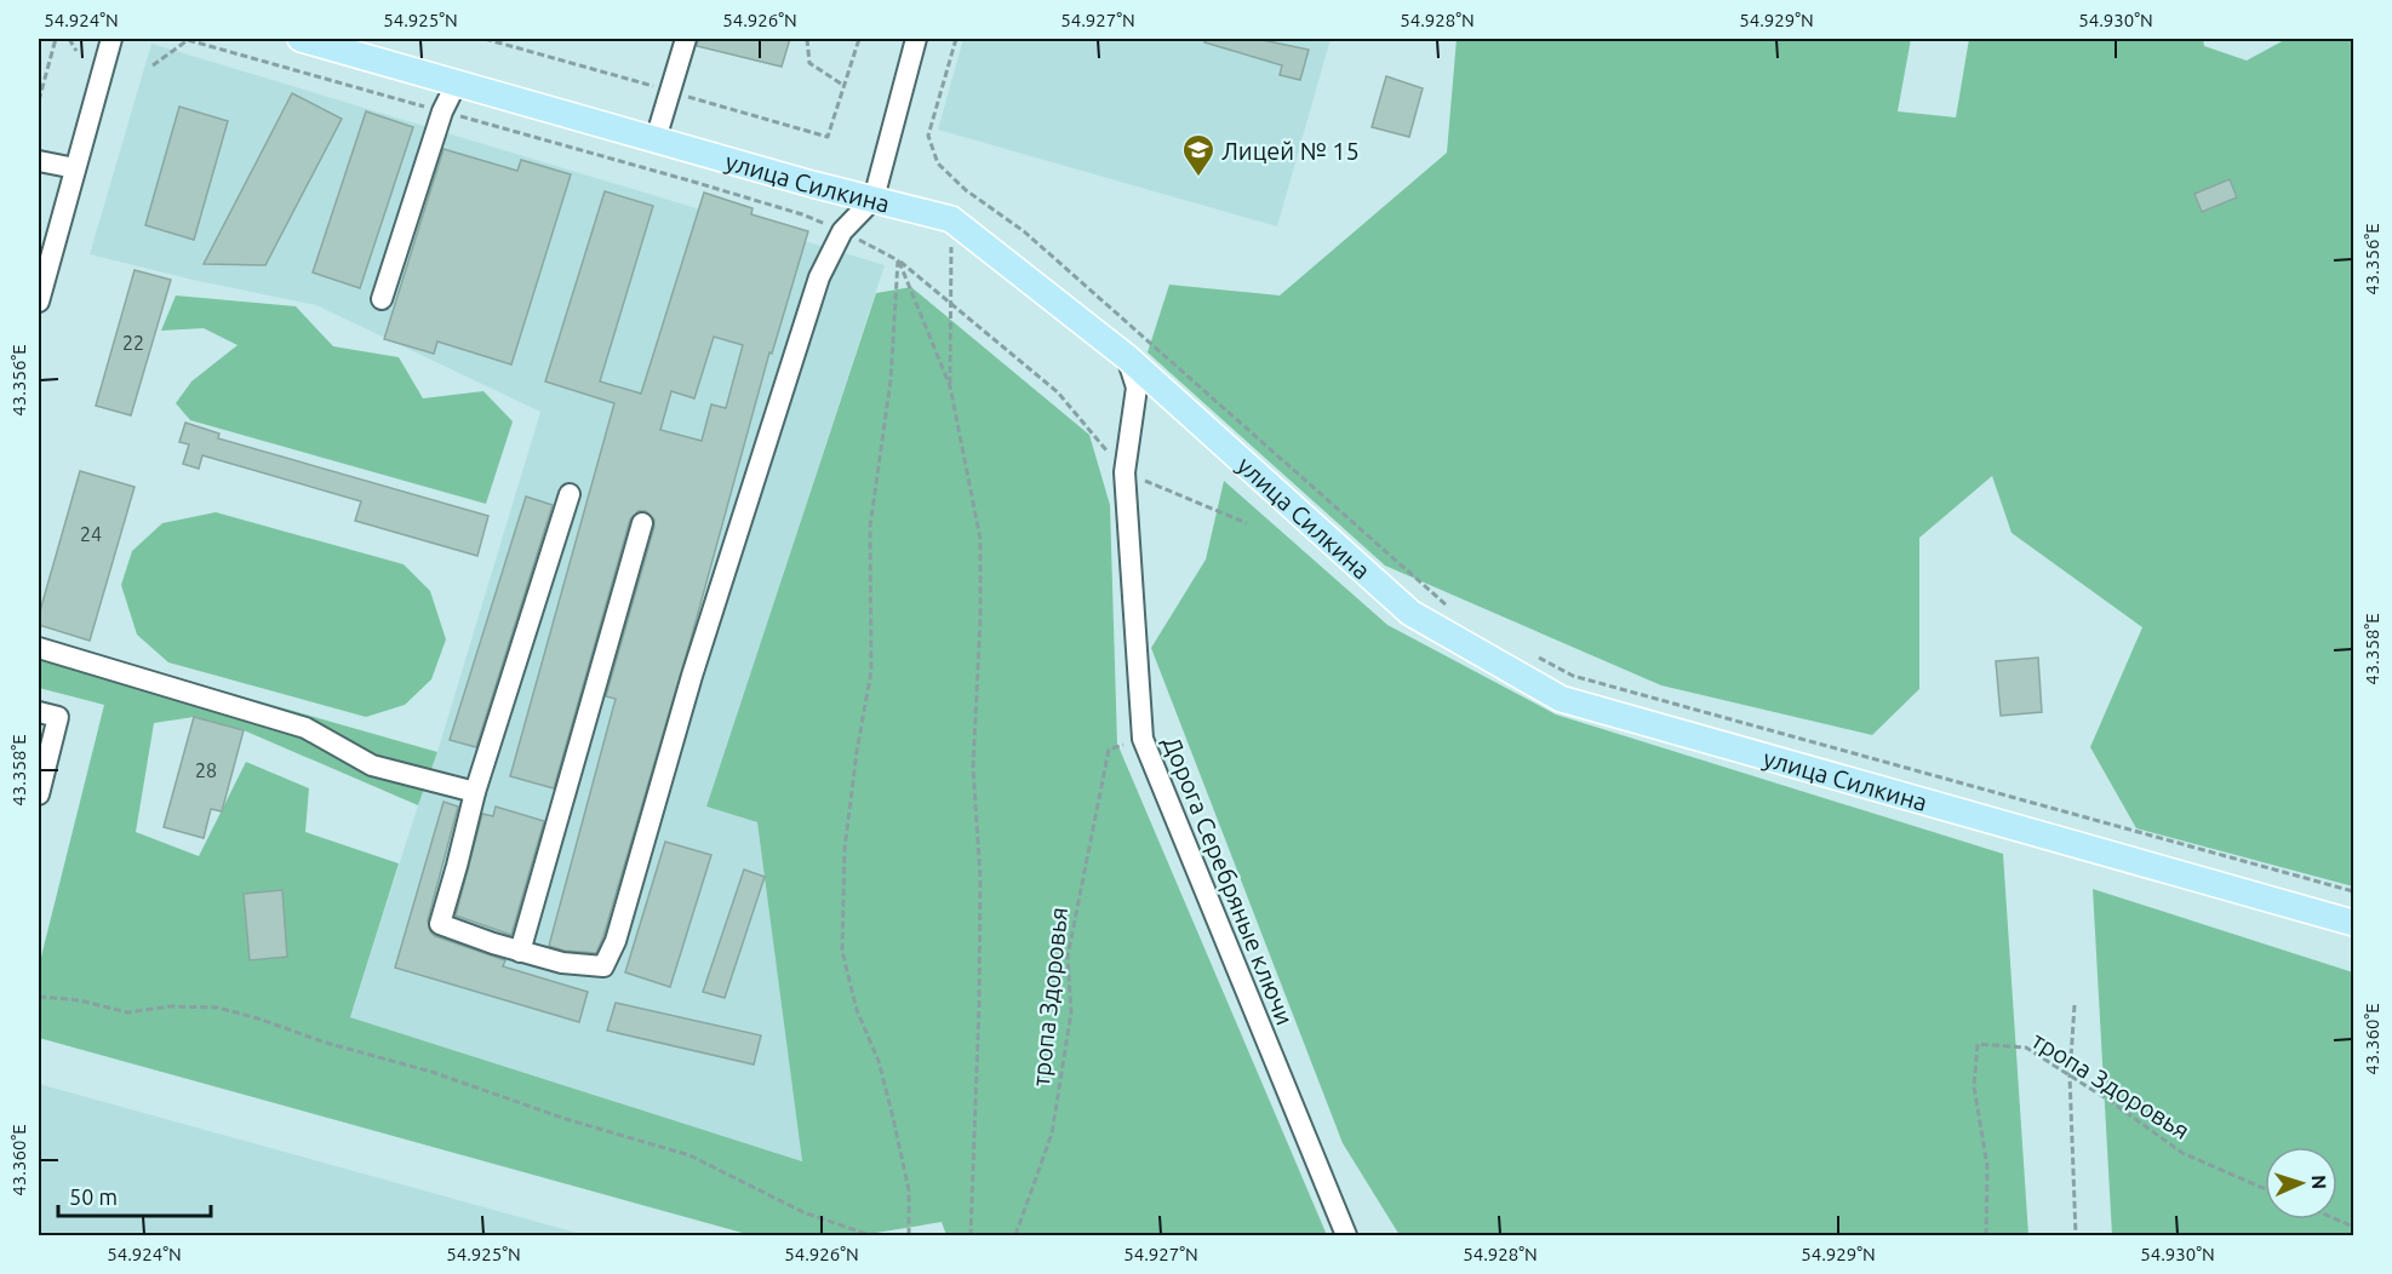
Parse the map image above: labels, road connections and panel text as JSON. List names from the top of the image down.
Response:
{
  "streets": {
    "main road": ["улица Силкина"],
    "street": ["Дорога Серебряные ключи"],
    "path": ["тропа Здоровья"]
  },
  "crossings": [
    ["улица Силкина", "Дорога Серебряные ключи"],
    ["Дорога Серебряные ключи", "тропа Здоровья"]
  ],
  "places": {
    "school or university": ["Лицей № 15"]
  },
  "house_numbers": ["22", "24", "28"],
  "scale_bar": "50 m",
  "north": "right",
  "coordinates": [
    "54.924°N",
    "54.925°N",
    "54.926°N",
    "54.927°N",
    "54.928°N",
    "54.929°N",
    "54.930°N",
    "43.356°E",
    "43.358°E",
    "43.360°E"
  ]
}
